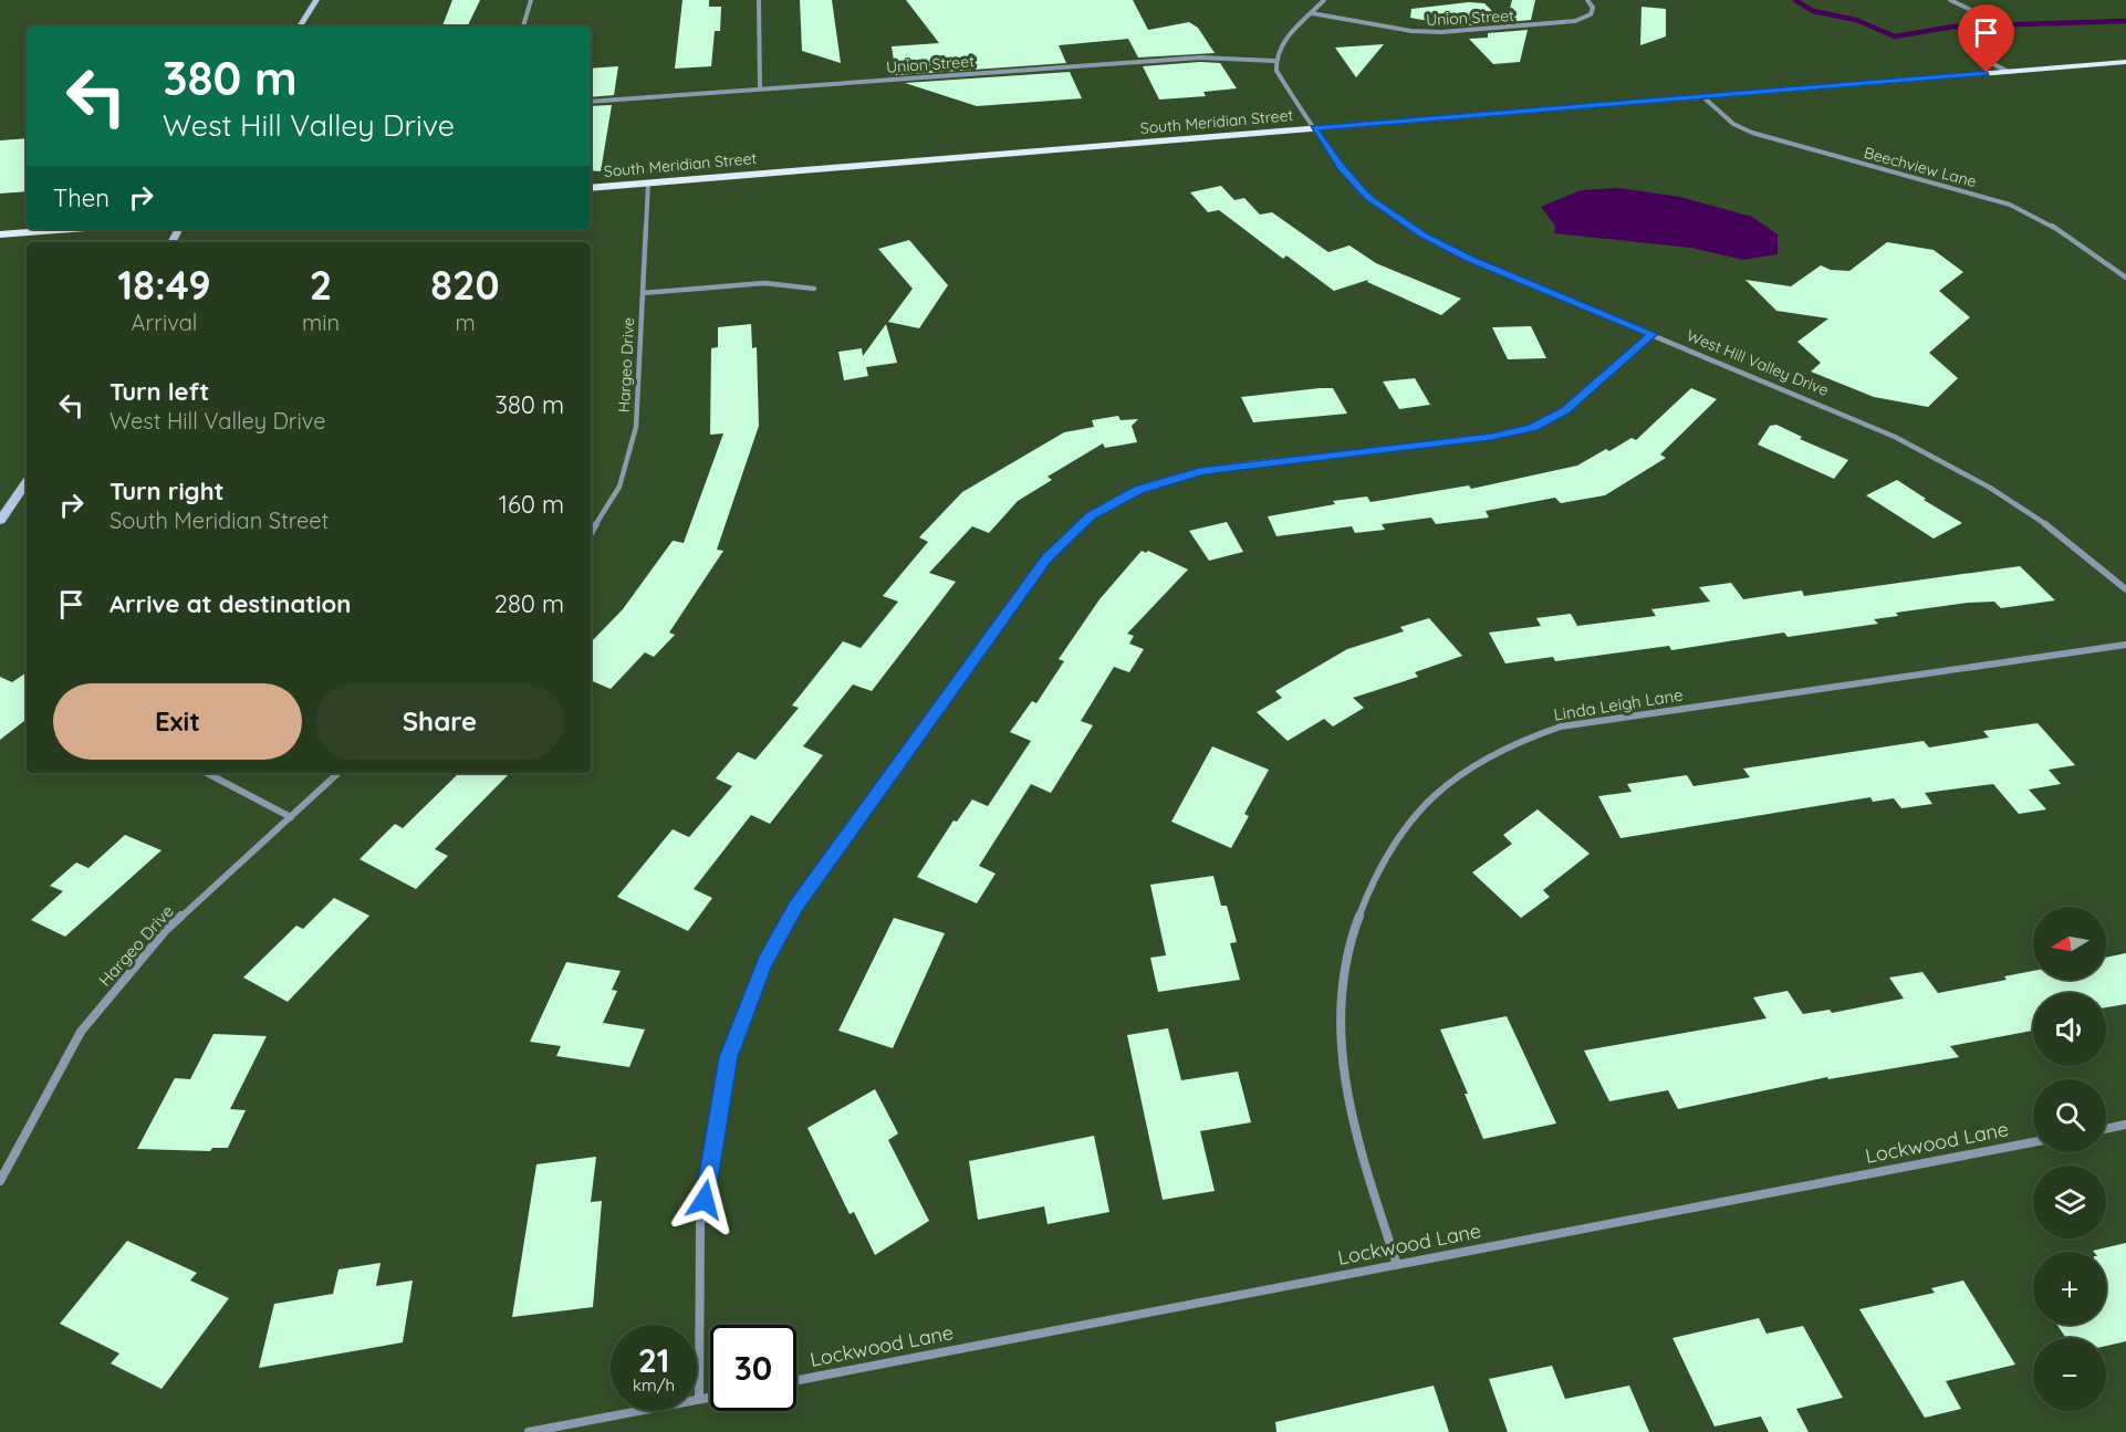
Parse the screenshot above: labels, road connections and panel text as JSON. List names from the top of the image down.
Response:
{
  "streets": {
    "main road": ["South Meridian Street"],
    "street": [
      "Union Street",
      "Beechview Lane",
      "West Hill Valley Drive",
      "Hargeo Drive",
      "Linda Leigh Lane",
      "Lockwood Lane"
    ]
  },
  "crossings": [
    ["Union Street", "West Hill Valley Drive"],
    ["South Meridian Street", "Beechview Lane"],
    ["South Meridian Street", "West Hill Valley Drive"],
    ["South Meridian Street", "Hargeo Drive"],
    ["Linda Leigh Lane", "Lockwood Lane"]
  ],
  "north": "left",
  "page": {
    "turn": ["380 m", "West Hill Valley Drive"],
    "then": "Then",
    "eta": [
      "18:49",
      "Arrival",
      "2",
      "min",
      "820",
      "m"
    ],
    "list": [
      {
        "name": "Turn left",
        "note": "West Hill Valley Drive",
        "value": "380 m"
      },
      {
        "name": "Turn right",
        "note": "South Meridian Street",
        "value": "160 m"
      },
      {
        "name": "Arrive at destination",
        "value": "280 m"
      }
    ],
    "buttons": ["Exit", "Share"],
    "map_buttons": ["+", "−"],
    "speed": "21 km/h",
    "limit": "30"
  }
}
